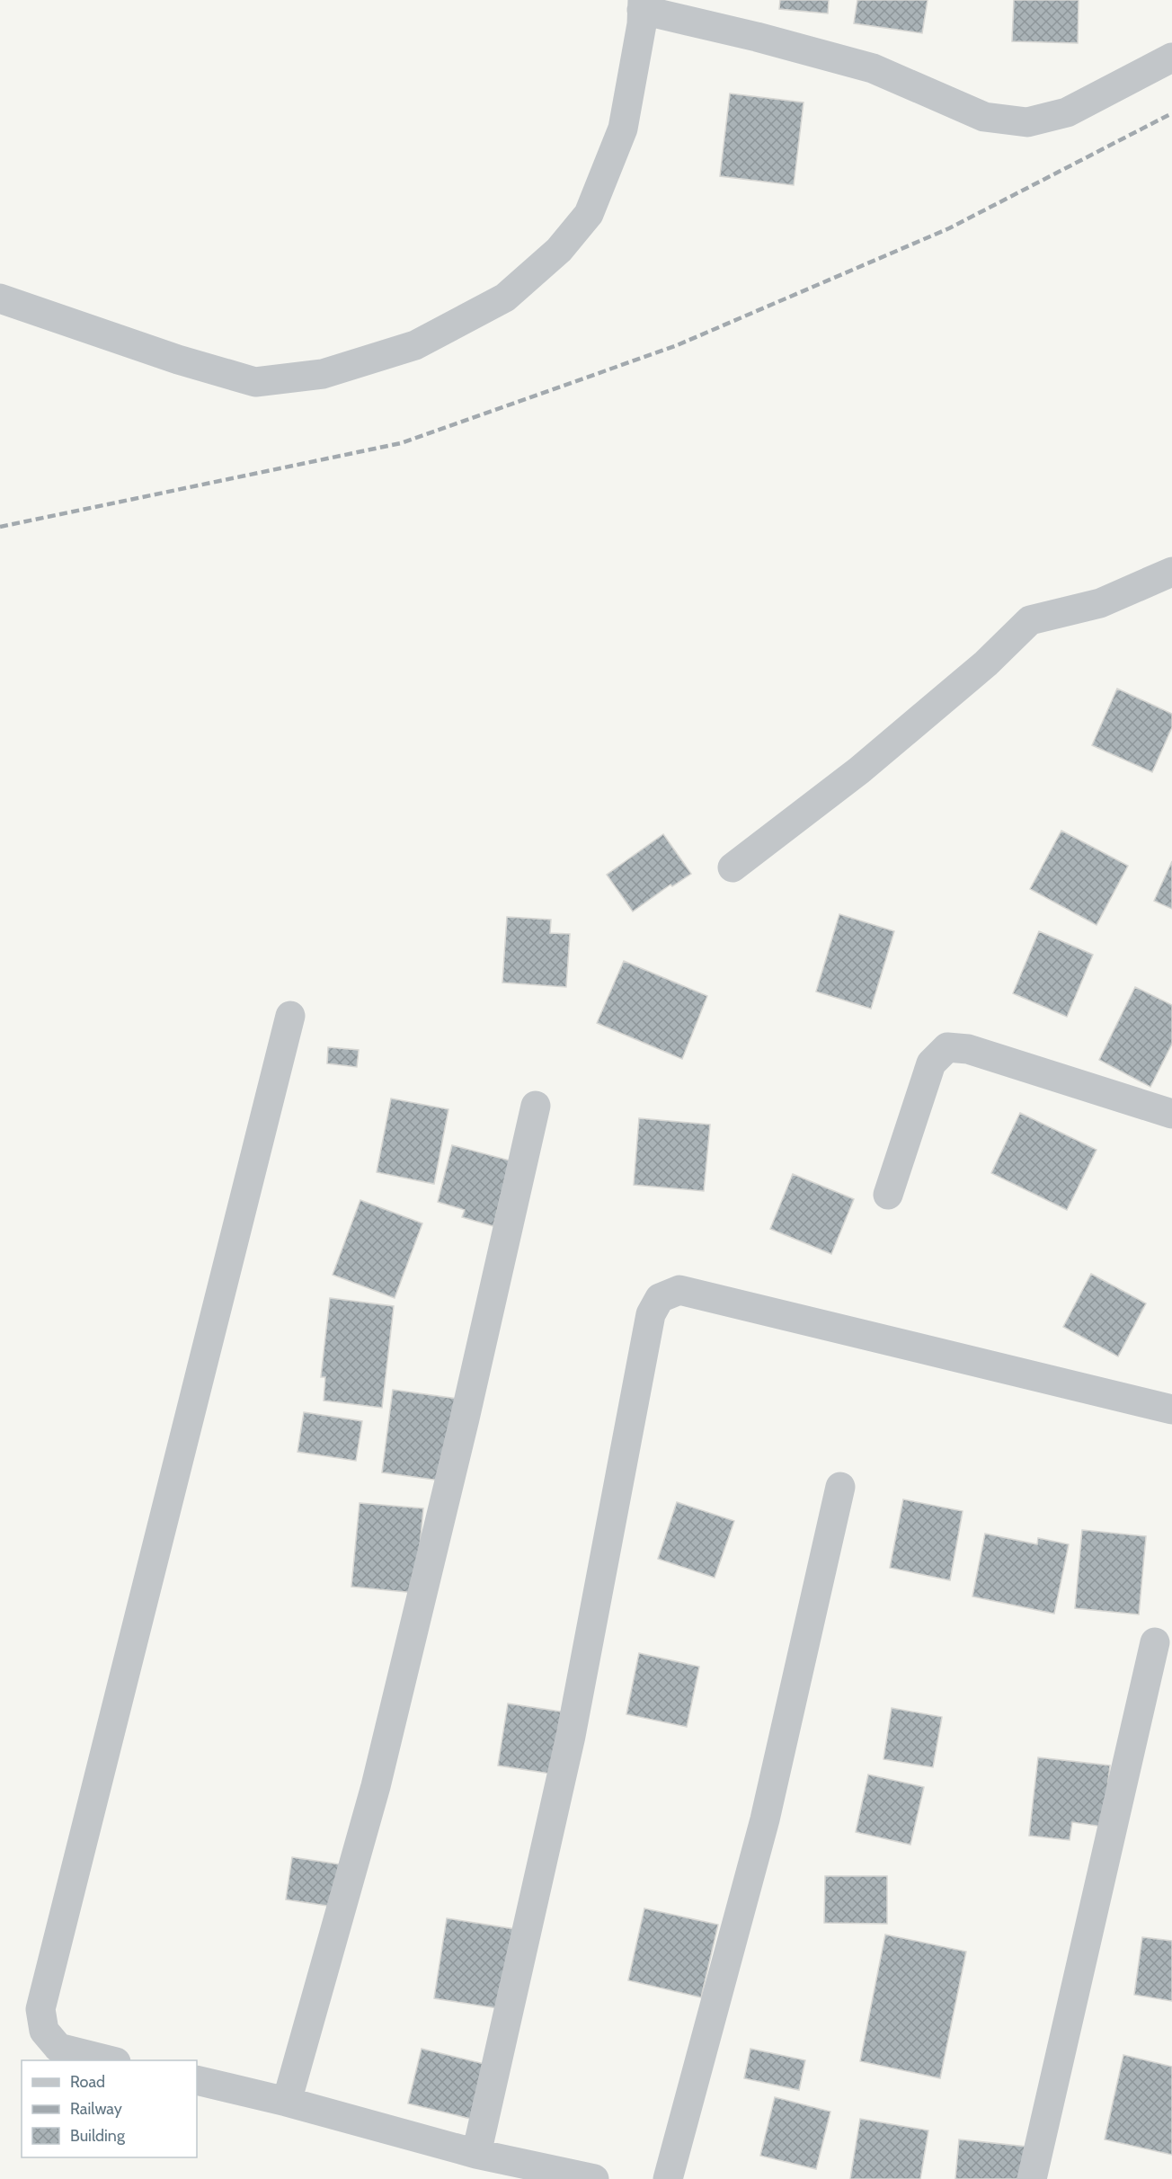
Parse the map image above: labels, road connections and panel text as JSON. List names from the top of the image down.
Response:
{
  "legend": ["Road", "Railway", "Building"]
}
